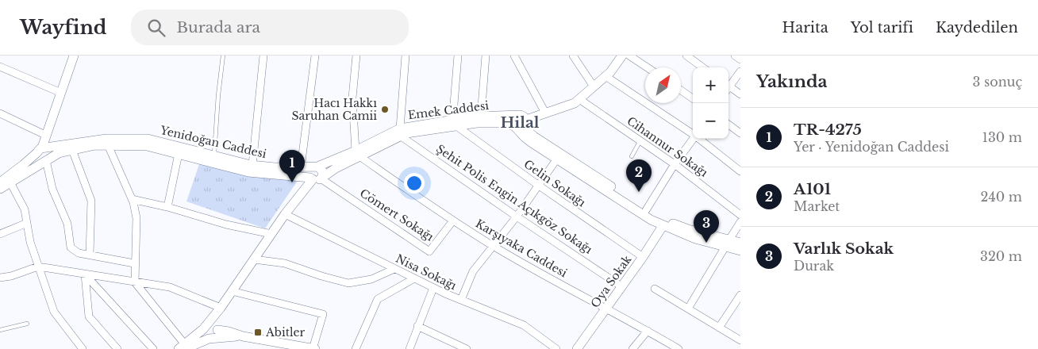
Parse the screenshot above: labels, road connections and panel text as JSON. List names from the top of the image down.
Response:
{
  "streets": {
    "street": [
      "Emek Caddesi",
      "Yenidoğan Caddesi",
      "Cihannur Sokağı",
      "Gelin Sokağı",
      "Şehit Polis Engin Açıkgöz Sokağı",
      "Cömert Sokağı",
      "Karşıyaka Caddesi",
      "Nisa Sokağı",
      "Oya Sokak"
    ]
  },
  "crossings": [
    ["Emek Caddesi", "Yenidoğan Caddesi"],
    ["Emek Caddesi", "Cihannur Sokağı"],
    ["Emek Caddesi", "Gelin Sokağı"],
    ["Emek Caddesi", "Şehit Polis Engin Açıkgöz Sokağı"],
    ["Emek Caddesi", "Cömert Sokağı"],
    ["Emek Caddesi", "Karşıyaka Caddesi"],
    ["Emek Caddesi", "Nisa Sokağı"],
    ["Yenidoğan Caddesi", "Cömert Sokağı"],
    ["Gelin Sokağı", "Oya Sokak"],
    ["Şehit Polis Engin Açıkgöz Sokağı", "Oya Sokak"],
    ["Cömert Sokağı", "Karşıyaka Caddesi"],
    ["Karşıyaka Caddesi", "Oya Sokak"]
  ],
  "districts": ["Hilal"],
  "places": {
    "other": ["Hacı Hakkı Saruhan Camii"],
    "transit": ["Abitler"]
  },
  "north": "top right",
  "page": {
    "header": "Wayfind",
    "search": "Burada ara",
    "nav": ["Harita", "Yol tarifi", "Kaydedilen"],
    "heading": ["Yakında", "3 sonuç"],
    "map_buttons": ["+", "−"],
    "list": [
      {
        "mark": "1",
        "name": "TR-4275",
        "note": "Yer · Yenidoğan Caddesi",
        "value": "130 m"
      },
      {
        "mark": "2",
        "name": "A101",
        "note": "Market",
        "value": "240 m"
      },
      {
        "mark": "3",
        "name": "Varlık Sokak",
        "note": "Durak",
        "value": "320 m"
      }
    ],
    "pins": ["1", "2", "3"]
  }
}
